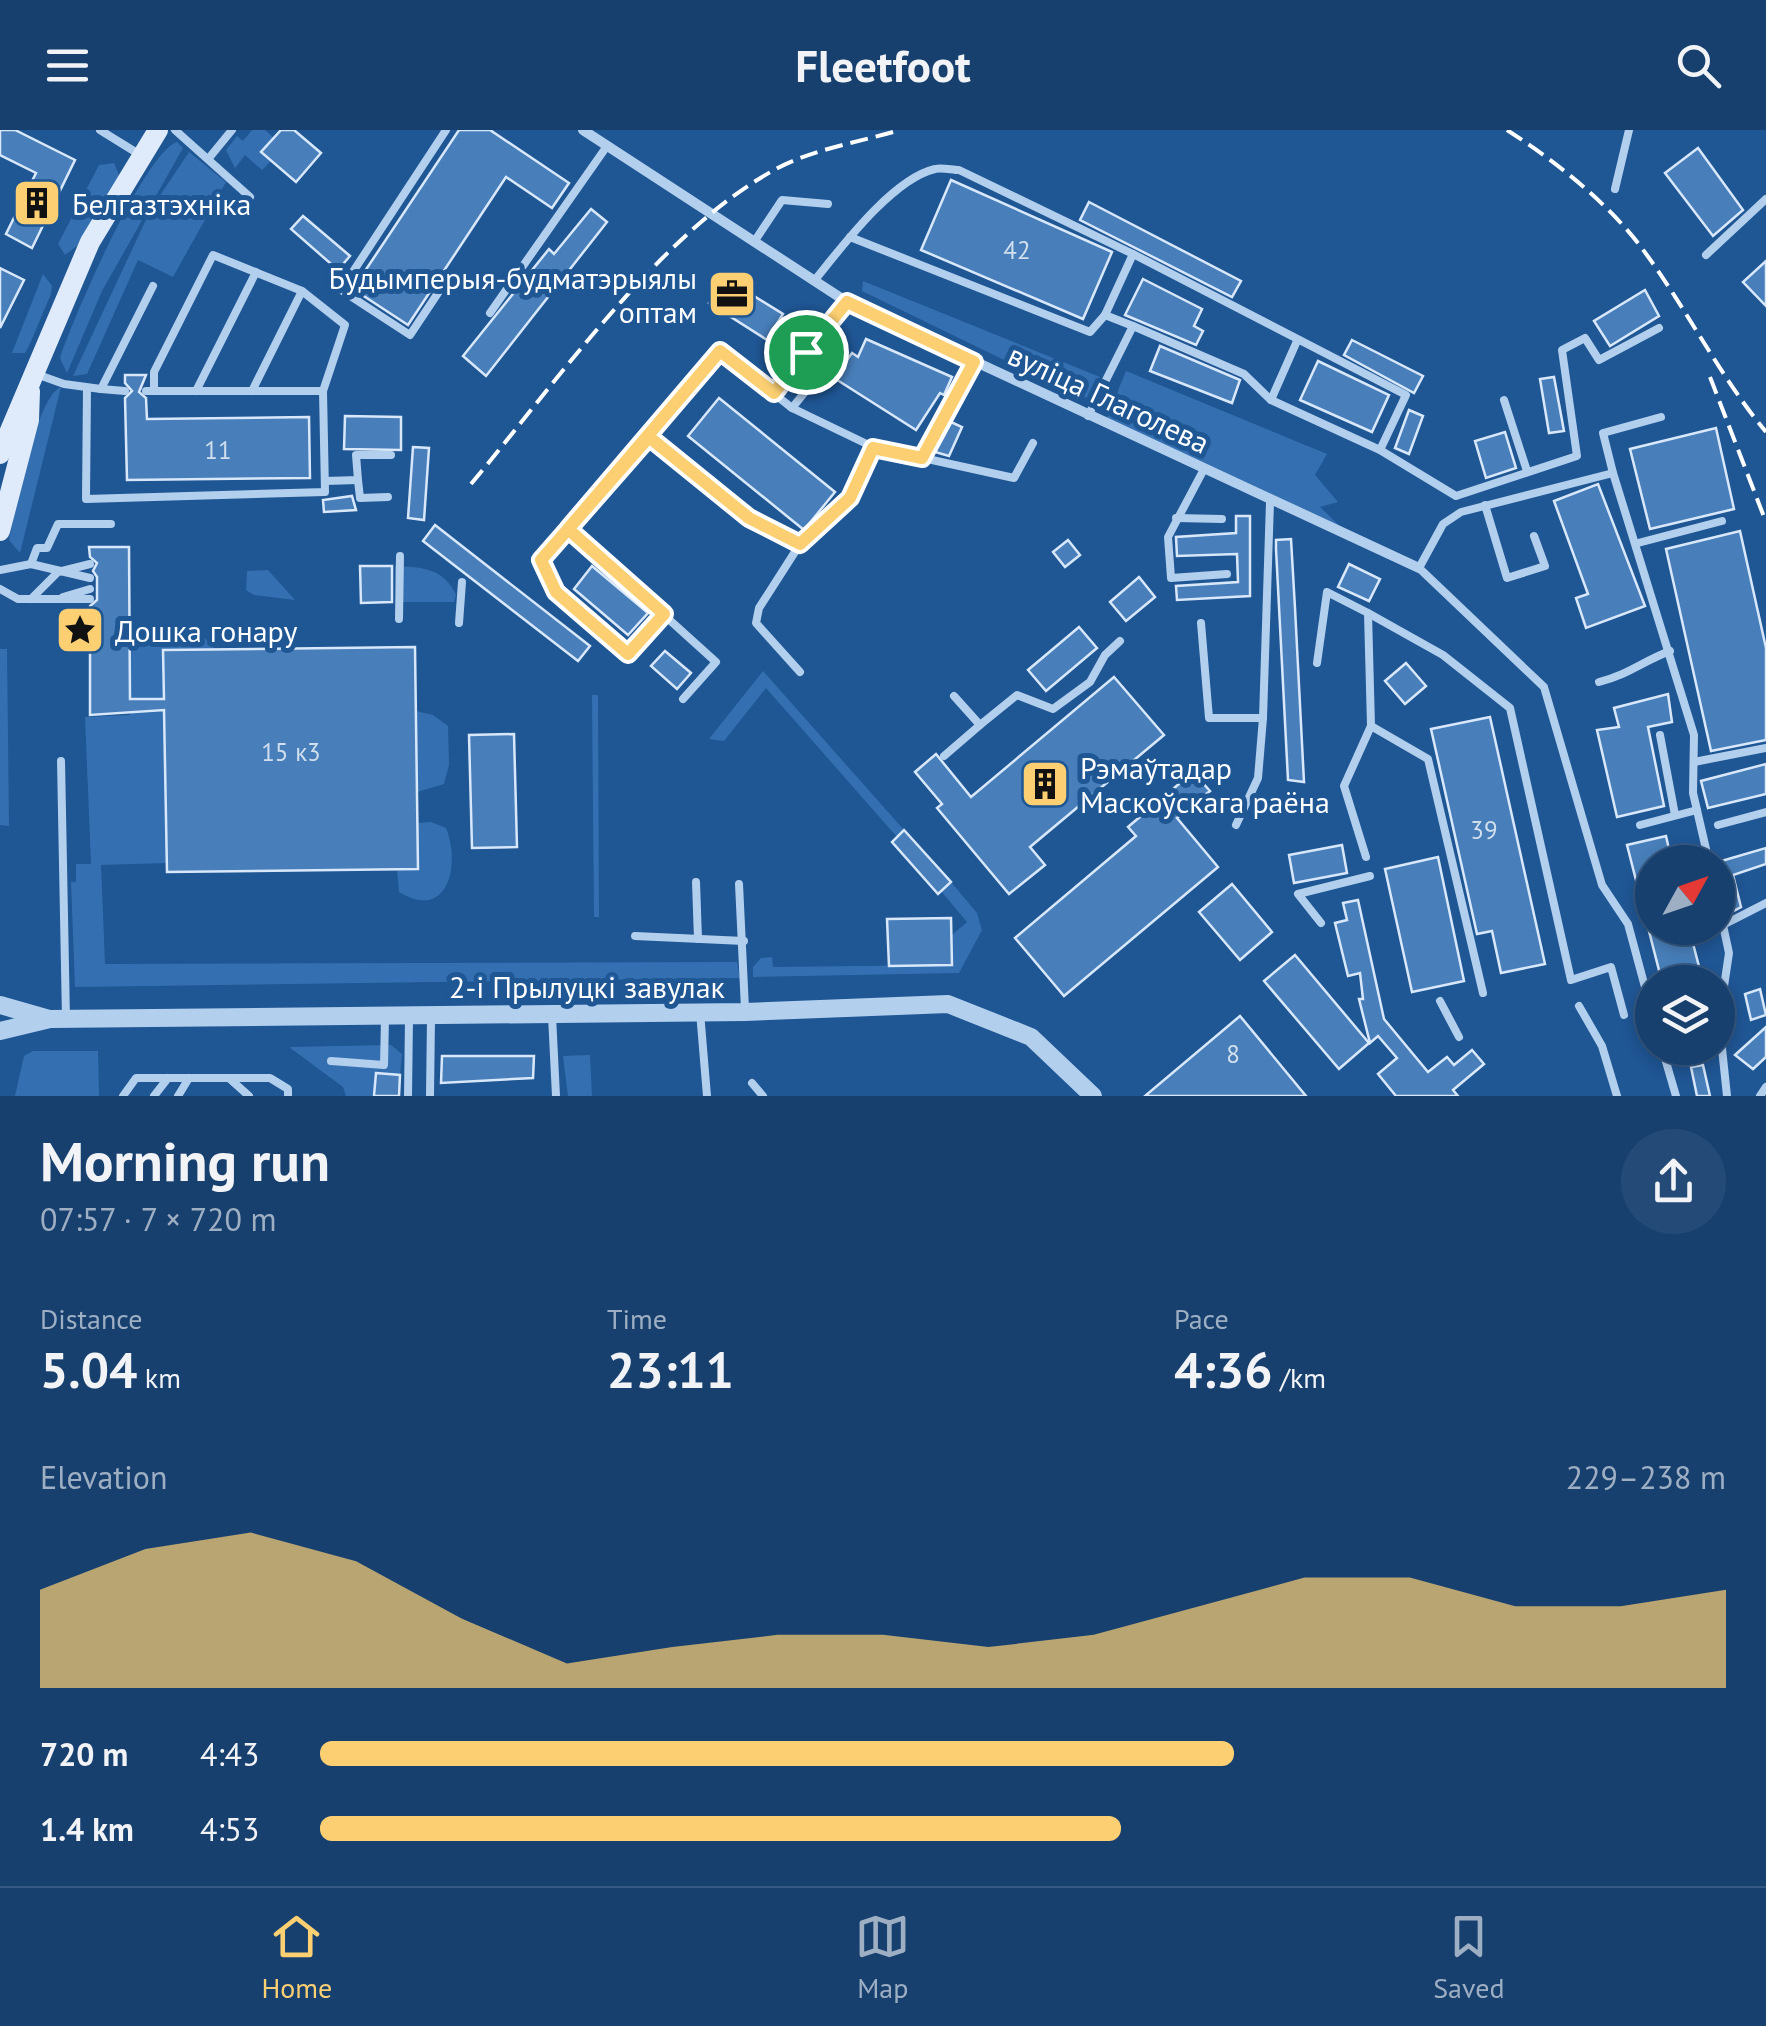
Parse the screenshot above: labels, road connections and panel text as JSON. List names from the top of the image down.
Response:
{
  "streets": {
    "street": ["вуліца Глаголева", "2-і Прылуцкі завулак"]
  },
  "places": {
    "building": ["Белгазтэхніка", "Рэмаўтадар Маскоўскага раёна"],
    "office": ["Будымперыя-будматэрыялы оптам"],
    "place": ["Дошка гонару"]
  },
  "house_numbers": [
    "42",
    "11",
    "15 к3",
    "39",
    "8"
  ],
  "north": "top right",
  "page": {
    "header": "Fleetfoot",
    "heading": ["Morning run", "07:57 · 7 × 720 m"],
    "stats": [
      ["Distance", "5.04 km"],
      ["Time", "23:11"],
      ["Pace", "4:36 /km"]
    ],
    "chart": ["Elevation", "229–238 m"],
    "list": [
      {
        "name": "720 m",
        "note": "4:43"
      },
      {
        "name": "1.4 km",
        "note": "4:53"
      }
    ],
    "tabs": ["Home", "Map", "Saved"]
  }
}
